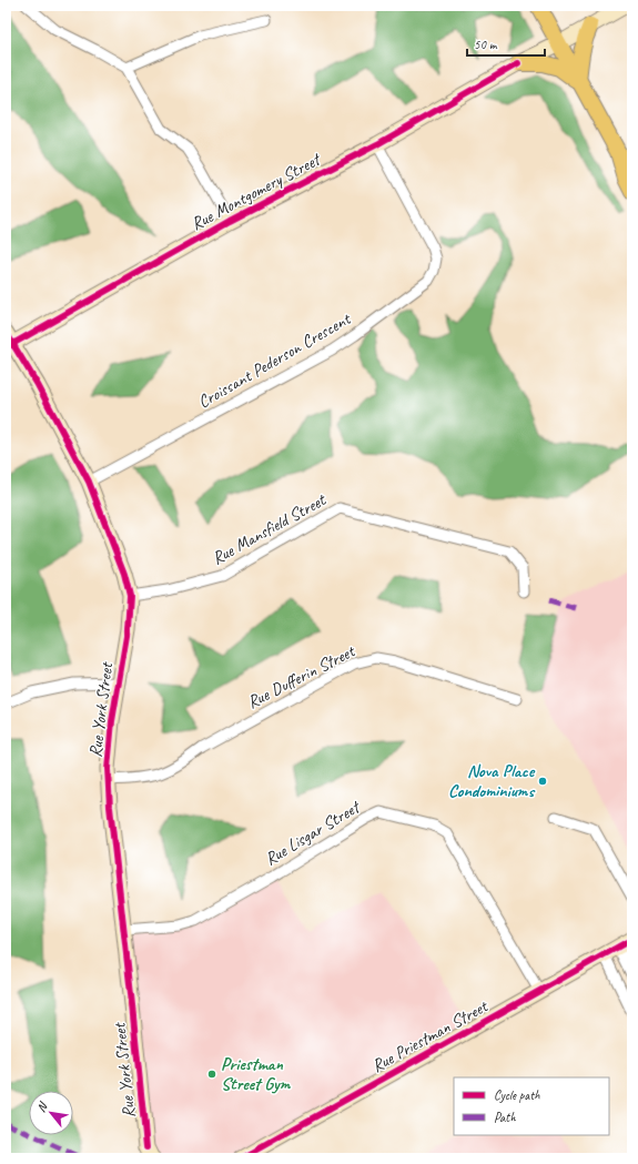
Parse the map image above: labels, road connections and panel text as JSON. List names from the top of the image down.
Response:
{
  "streets": {
    "street": [
      "Rue Montgomery Street",
      "Croissant Pederson Crescent",
      "Rue Mansfield Street",
      "Rue Dufferin Street",
      "Rue York Street",
      "Rue Lisgar Street",
      "Rue Priestman Street"
    ]
  },
  "crossings": [
    ["Rue Montgomery Street", "Croissant Pederson Crescent"],
    ["Rue Montgomery Street", "Rue York Street"],
    ["Croissant Pederson Crescent", "Rue York Street"],
    ["Rue Mansfield Street", "Rue York Street"],
    ["Rue Dufferin Street", "Rue York Street"],
    ["Rue York Street", "Rue Lisgar Street"],
    ["Rue Lisgar Street", "Rue Priestman Street"]
  ],
  "places": ["Nova Place Condominiums", "Priestman Street Gym"],
  "legend": ["Cycle path", "Path"],
  "scale_bar": "50 m",
  "north": "top left"
}
